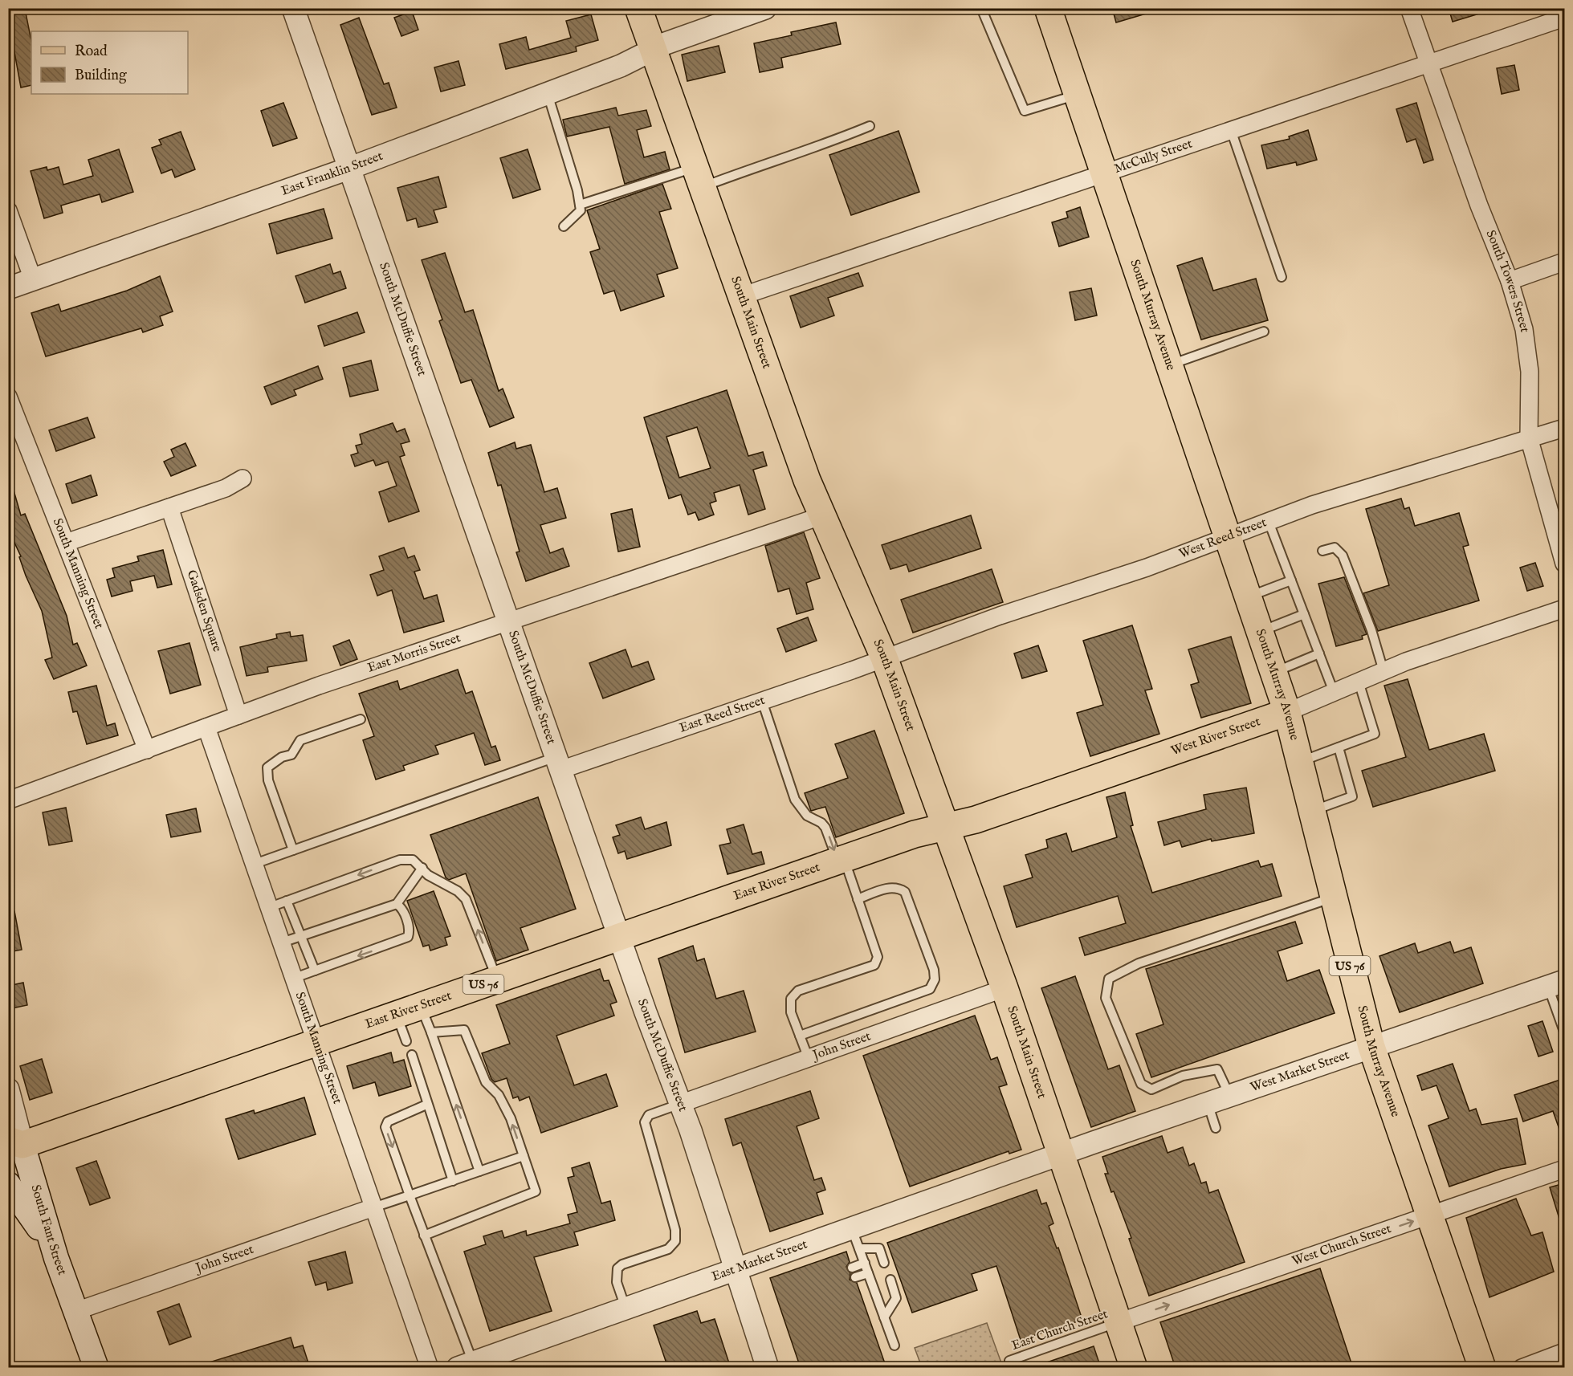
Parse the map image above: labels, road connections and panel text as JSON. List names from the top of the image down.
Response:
{
  "streets": {
    "main road": [
      "South Murray Avenue",
      "South Main Street",
      "West River Street",
      "East River Street",
      "US 76",
      "South Fant Street"
    ],
    "street": [
      "McCully Street",
      "East Franklin Street",
      "South Towers Street",
      "South McDuffie Street",
      "West Reed Street",
      "South Manning Street",
      "Gadsden Square",
      "East Morris Street",
      "East Reed Street",
      "John Street",
      "West Market Street",
      "West Church Street",
      "East Market Street"
    ],
    "lane": ["East Church Street"]
  },
  "crossings": [
    ["McCully Street", "South Towers Street"],
    ["McCully Street", "South Murray Avenue"],
    ["McCully Street", "South Main Street"],
    ["East Franklin Street", "South McDuffie Street"],
    ["East Franklin Street", "South Main Street"],
    ["South Towers Street", "West Reed Street"],
    ["South Murray Avenue", "West Reed Street"],
    ["South Murray Avenue", "West River Street"],
    ["South Murray Avenue", "West Market Street"],
    ["South Murray Avenue", "West Church Street"],
    ["South McDuffie Street", "East Morris Street"],
    ["South McDuffie Street", "East Reed Street"],
    ["South McDuffie Street", "East River Street"],
    ["South McDuffie Street", "John Street"],
    ["South McDuffie Street", "East Market Street"],
    ["South Main Street", "West Reed Street"],
    ["South Main Street", "East Morris Street"],
    ["South Main Street", "East Reed Street"],
    ["South Main Street", "West River Street"],
    ["South Main Street", "East River Street"],
    ["South Main Street", "John Street"],
    ["South Main Street", "West Market Street"],
    ["South Main Street", "West Church Street"],
    ["South Main Street", "East Market Street"],
    ["South Main Street", "East Church Street"],
    ["West Reed Street", "East Reed Street"],
    ["South Manning Street", "East Morris Street"],
    ["South Manning Street", "East River Street"],
    ["South Manning Street", "John Street"],
    ["Gadsden Square", "East Morris Street"],
    ["West River Street", "East River Street"],
    ["East River Street", "South Fant Street"],
    ["John Street", "South Fant Street"],
    ["West Market Street", "East Market Street"],
    ["West Church Street", "East Church Street"]
  ],
  "one_way": ["West Church Street"],
  "legend": ["Road", "Building"]
}
